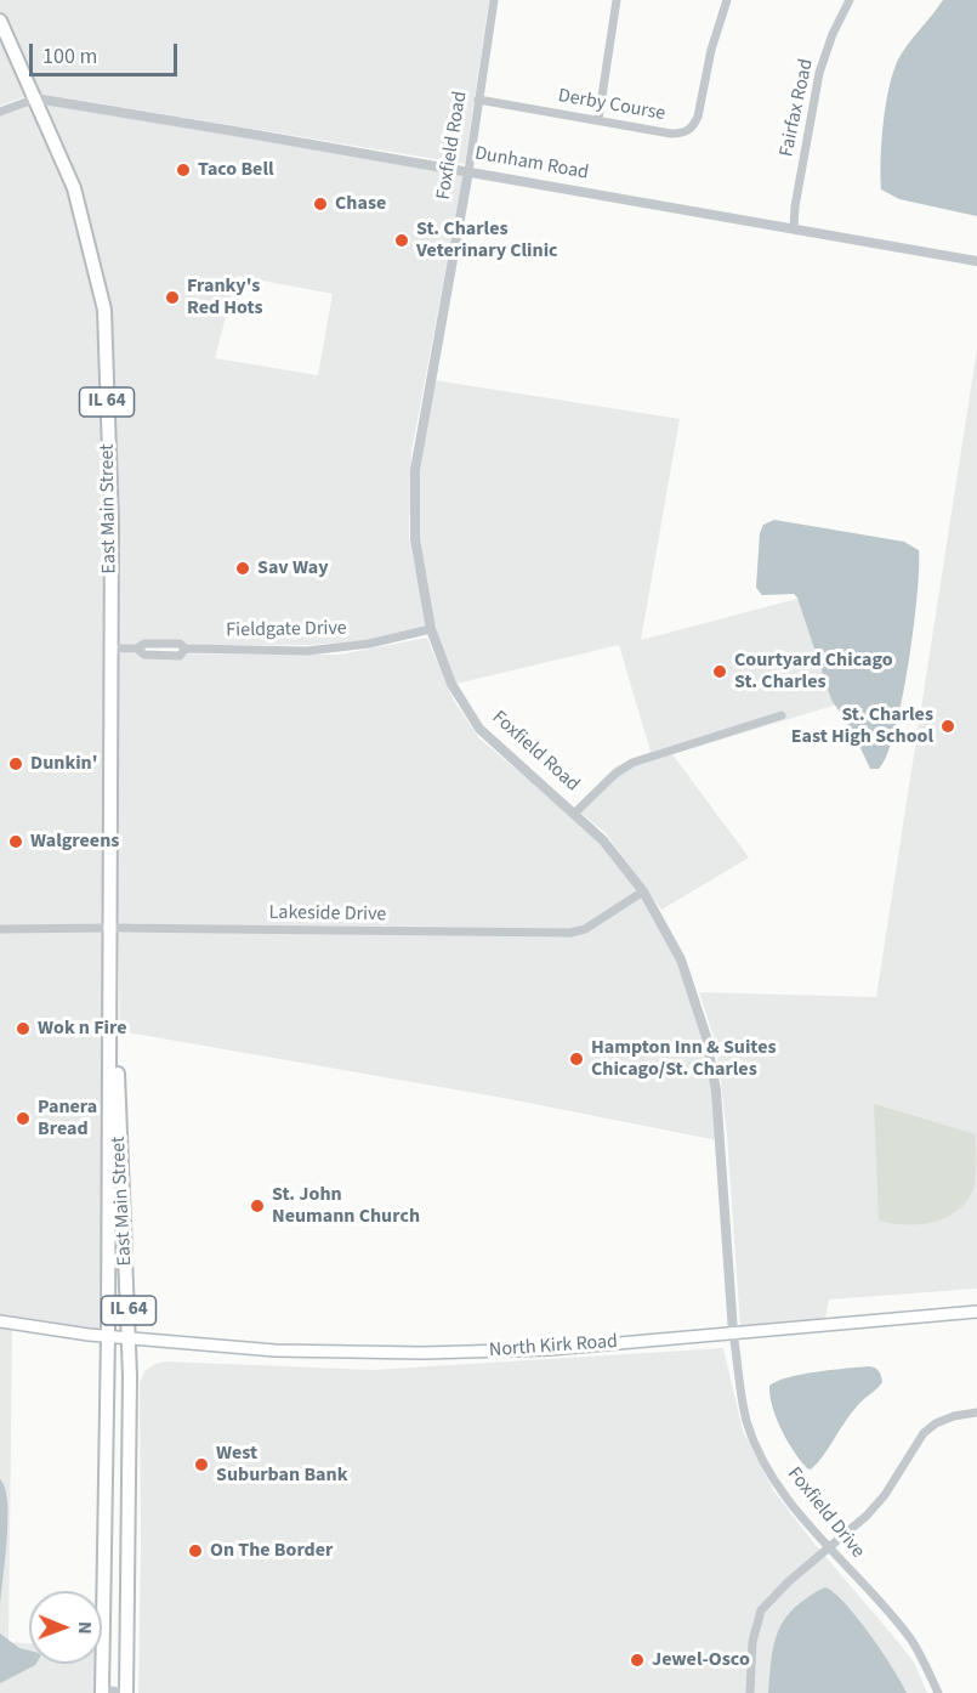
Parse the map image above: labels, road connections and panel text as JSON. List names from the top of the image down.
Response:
{
  "streets": {
    "main road": ["IL 64", "East Main Street", "North Kirk Road"],
    "street": [
      "Derby Course",
      "Fairfax Road",
      "Foxfield Road",
      "Dunham Road",
      "Fieldgate Drive",
      "Lakeside Drive",
      "Foxfield Drive"
    ]
  },
  "crossings": [
    ["Derby Course", "Foxfield Road"],
    ["Fairfax Road", "Dunham Road"],
    ["Foxfield Road", "Dunham Road"],
    ["Foxfield Road", "Fieldgate Drive"],
    ["Foxfield Road", "Lakeside Drive"],
    ["Foxfield Road", "North Kirk Road"],
    ["Foxfield Road", "Foxfield Drive"],
    ["Dunham Road", "East Main Street"],
    ["East Main Street", "Fieldgate Drive"],
    ["East Main Street", "Lakeside Drive"],
    ["East Main Street", "North Kirk Road"],
    ["North Kirk Road", "Foxfield Drive"]
  ],
  "places": [
    "Taco Bell",
    "Chase",
    "St. Charles Veterinary Clinic",
    "Franky's Red Hots",
    "Sav Way",
    "Courtyard Chicago St. Charles",
    "St. Charles East High School",
    "Dunkin'",
    "Walgreens",
    "Wok n Fire",
    "Hampton Inn & Suites Chicago/St. Charles",
    "Panera Bread",
    "St. John Neumann Church",
    "West Suburban Bank",
    "On The Border",
    "Jewel-Osco"
  ],
  "scale_bar": "100 m",
  "north": "right"
}
